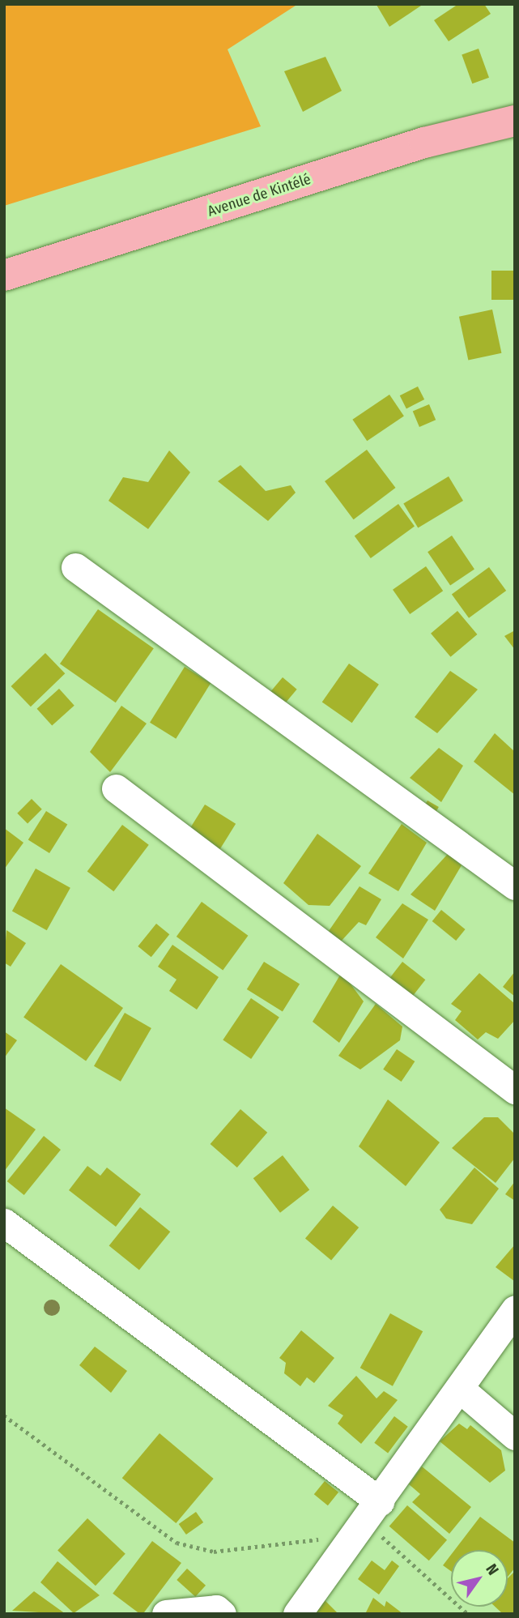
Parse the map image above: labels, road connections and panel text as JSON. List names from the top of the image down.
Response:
{
  "streets": {
    "main road": ["Avenue de Kintélé"]
  },
  "north": "top right"
}
